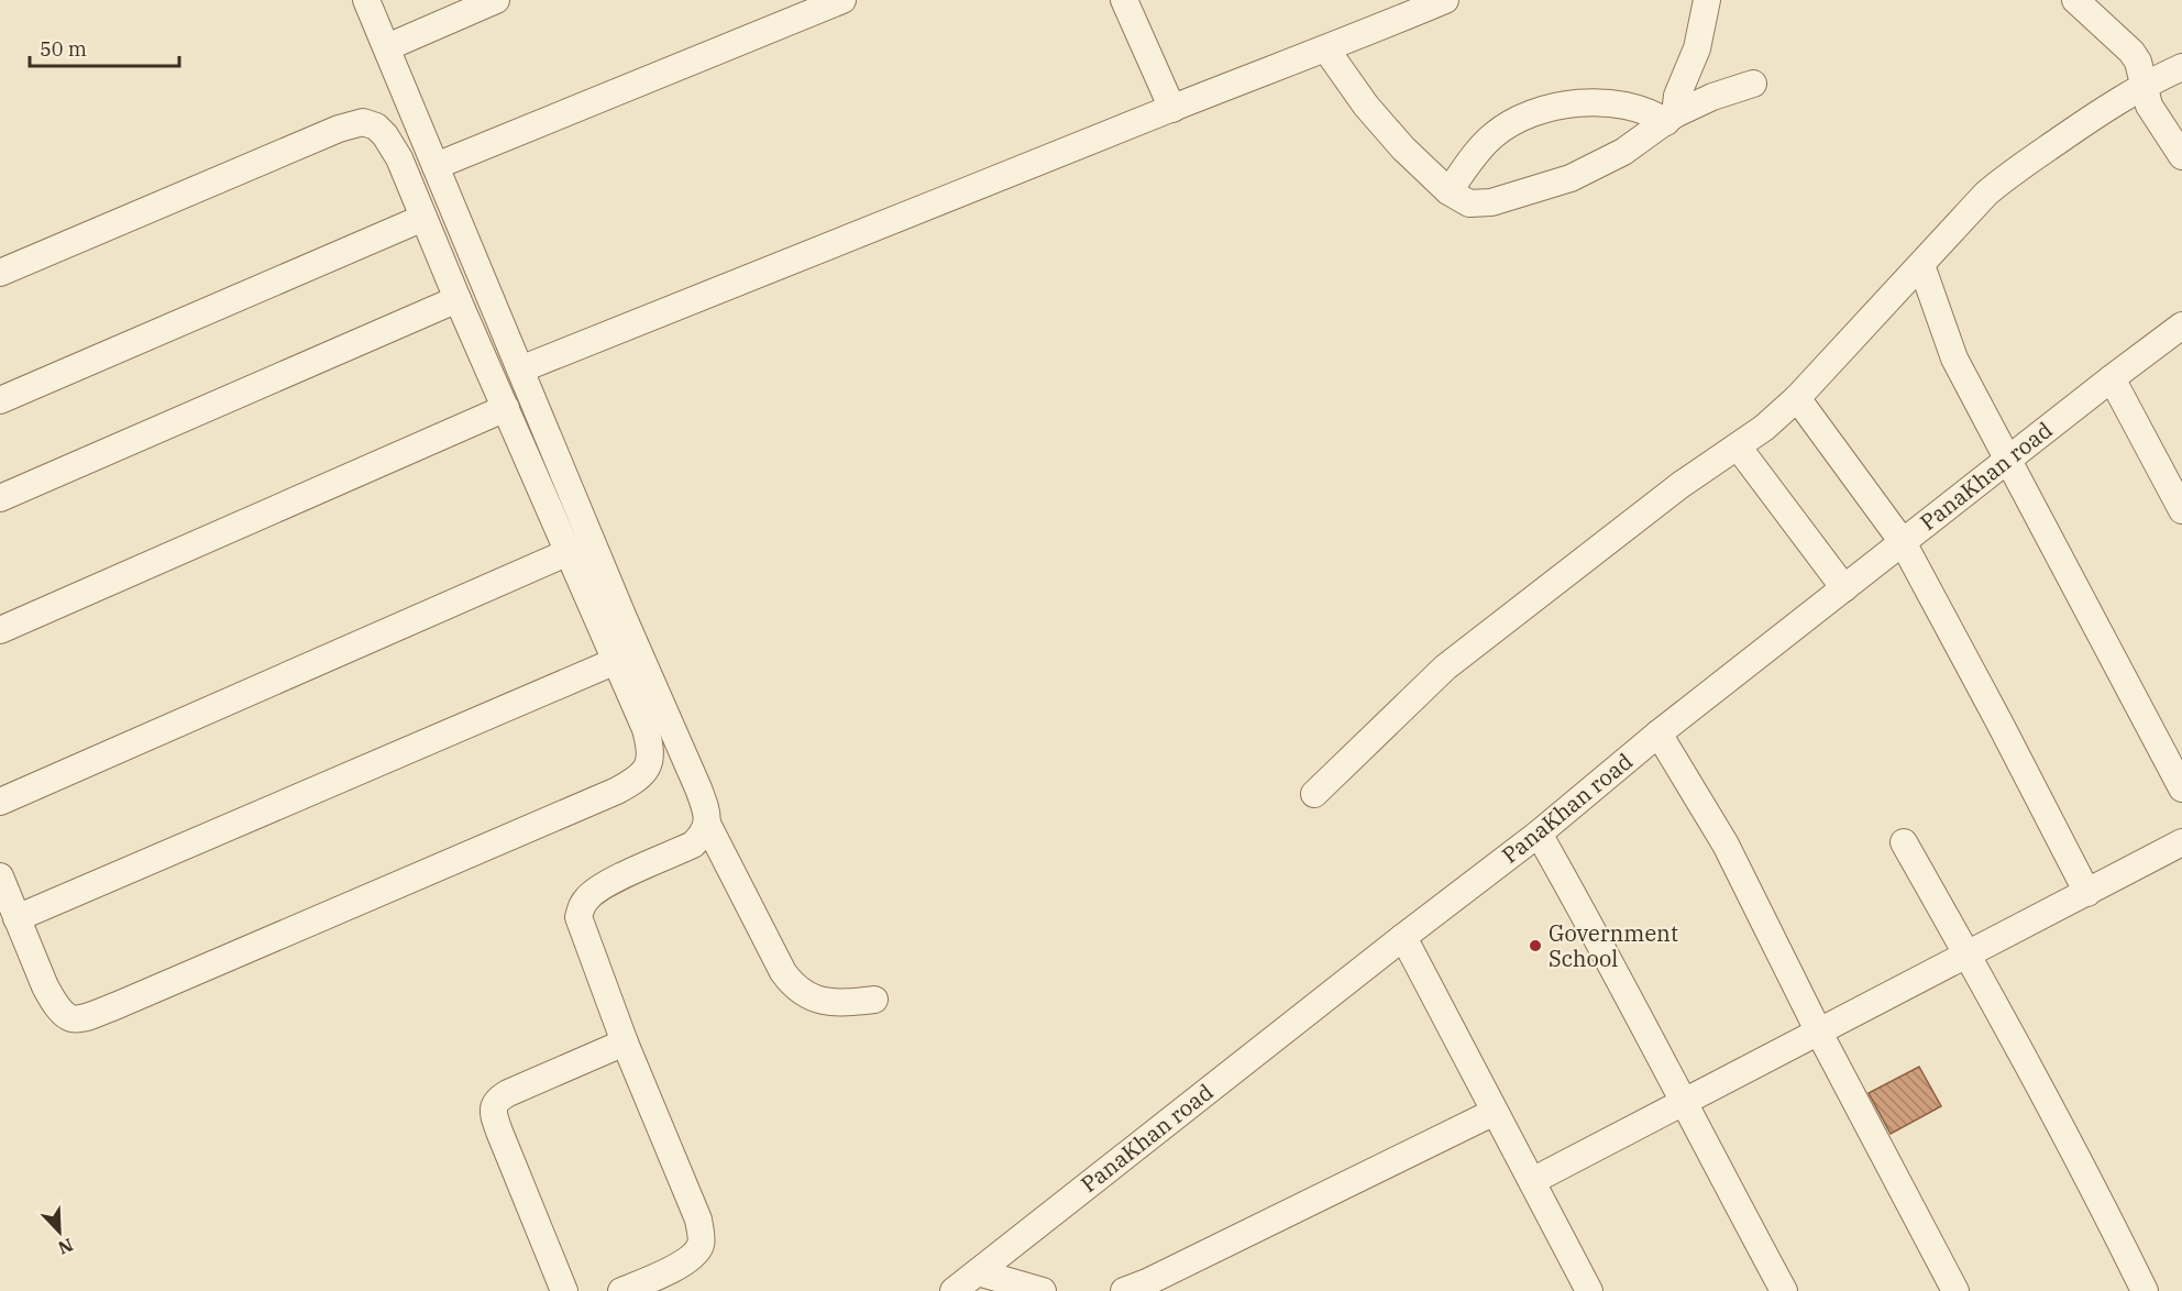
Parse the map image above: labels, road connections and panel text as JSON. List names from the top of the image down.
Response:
{
  "streets": {
    "street": ["PanaKhan road"]
  },
  "places": ["Government School"],
  "scale_bar": "50 m",
  "north": "bottom right"
}
